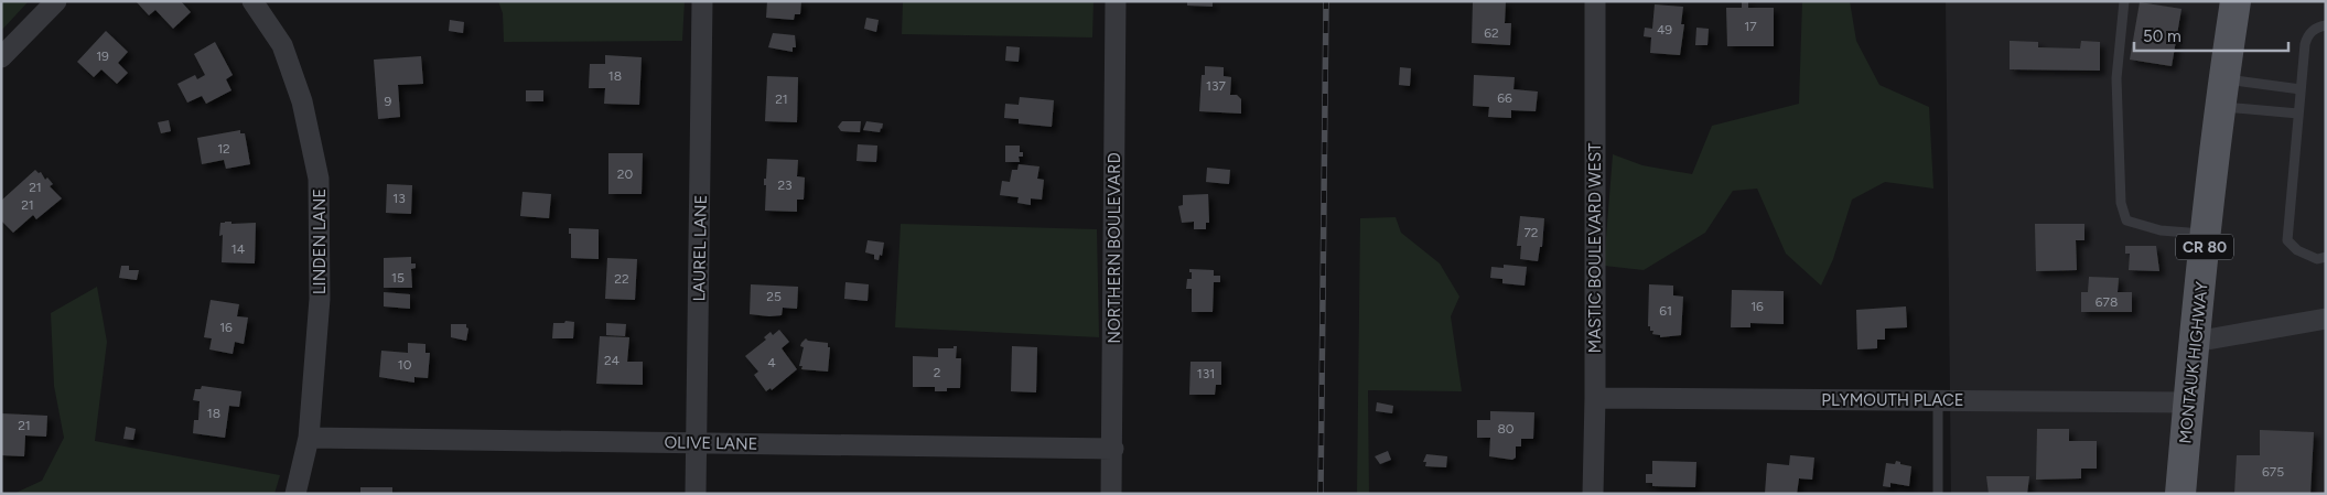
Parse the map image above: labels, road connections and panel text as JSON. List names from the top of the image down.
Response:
{
  "streets": {
    "main road": ["CR 80", "MONTAUK HIGHWAY"],
    "street": [
      "LINDEN LANE",
      "LAUREL LANE",
      "NORTHERN BOULEVARD",
      "MASTIC BOULEVARD WEST",
      "PLYMOUTH PLACE",
      "OLIVE LANE"
    ]
  },
  "crossings": [
    ["LINDEN LANE", "OLIVE LANE"],
    ["LAUREL LANE", "OLIVE LANE"],
    ["NORTHERN BOULEVARD", "OLIVE LANE"],
    ["MASTIC BOULEVARD WEST", "PLYMOUTH PLACE"],
    ["MONTAUK HIGHWAY", "PLYMOUTH PLACE"]
  ],
  "house_numbers": [
    "17",
    "49",
    "62",
    "19",
    "18",
    "137",
    "66",
    "21",
    "9",
    "12",
    "20",
    "23",
    "21",
    "13",
    "21",
    "72",
    "14",
    "15",
    "22",
    "25",
    "678",
    "16",
    "61",
    "16",
    "24",
    "4",
    "10",
    "2",
    "131",
    "18",
    "21",
    "80",
    "675"
  ],
  "scale_bar": "50 m"
}
